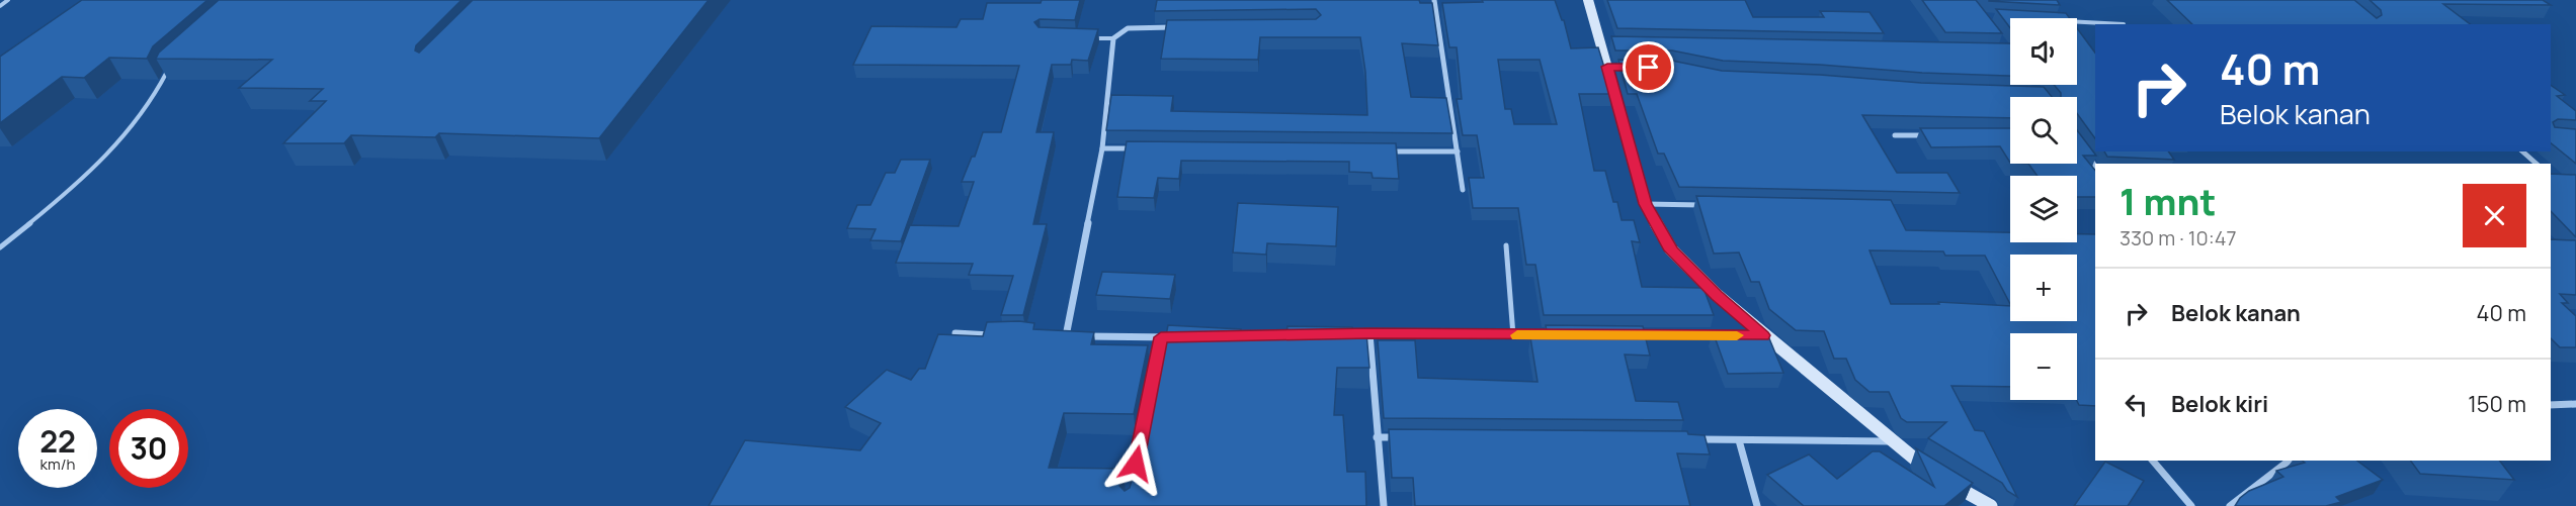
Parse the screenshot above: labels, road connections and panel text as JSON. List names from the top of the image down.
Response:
{
  "page": {
    "map_buttons": ["+", "−"],
    "turn": ["40 m", "Belok kanan"],
    "heading": ["1 mnt", "330 m · 10:47"],
    "list": [
      {
        "name": "Belok kanan",
        "value": "40 m"
      },
      {
        "name": "Belok kiri",
        "value": "150 m"
      }
    ],
    "speed": "22 km/h",
    "limit": "30"
  }
}
